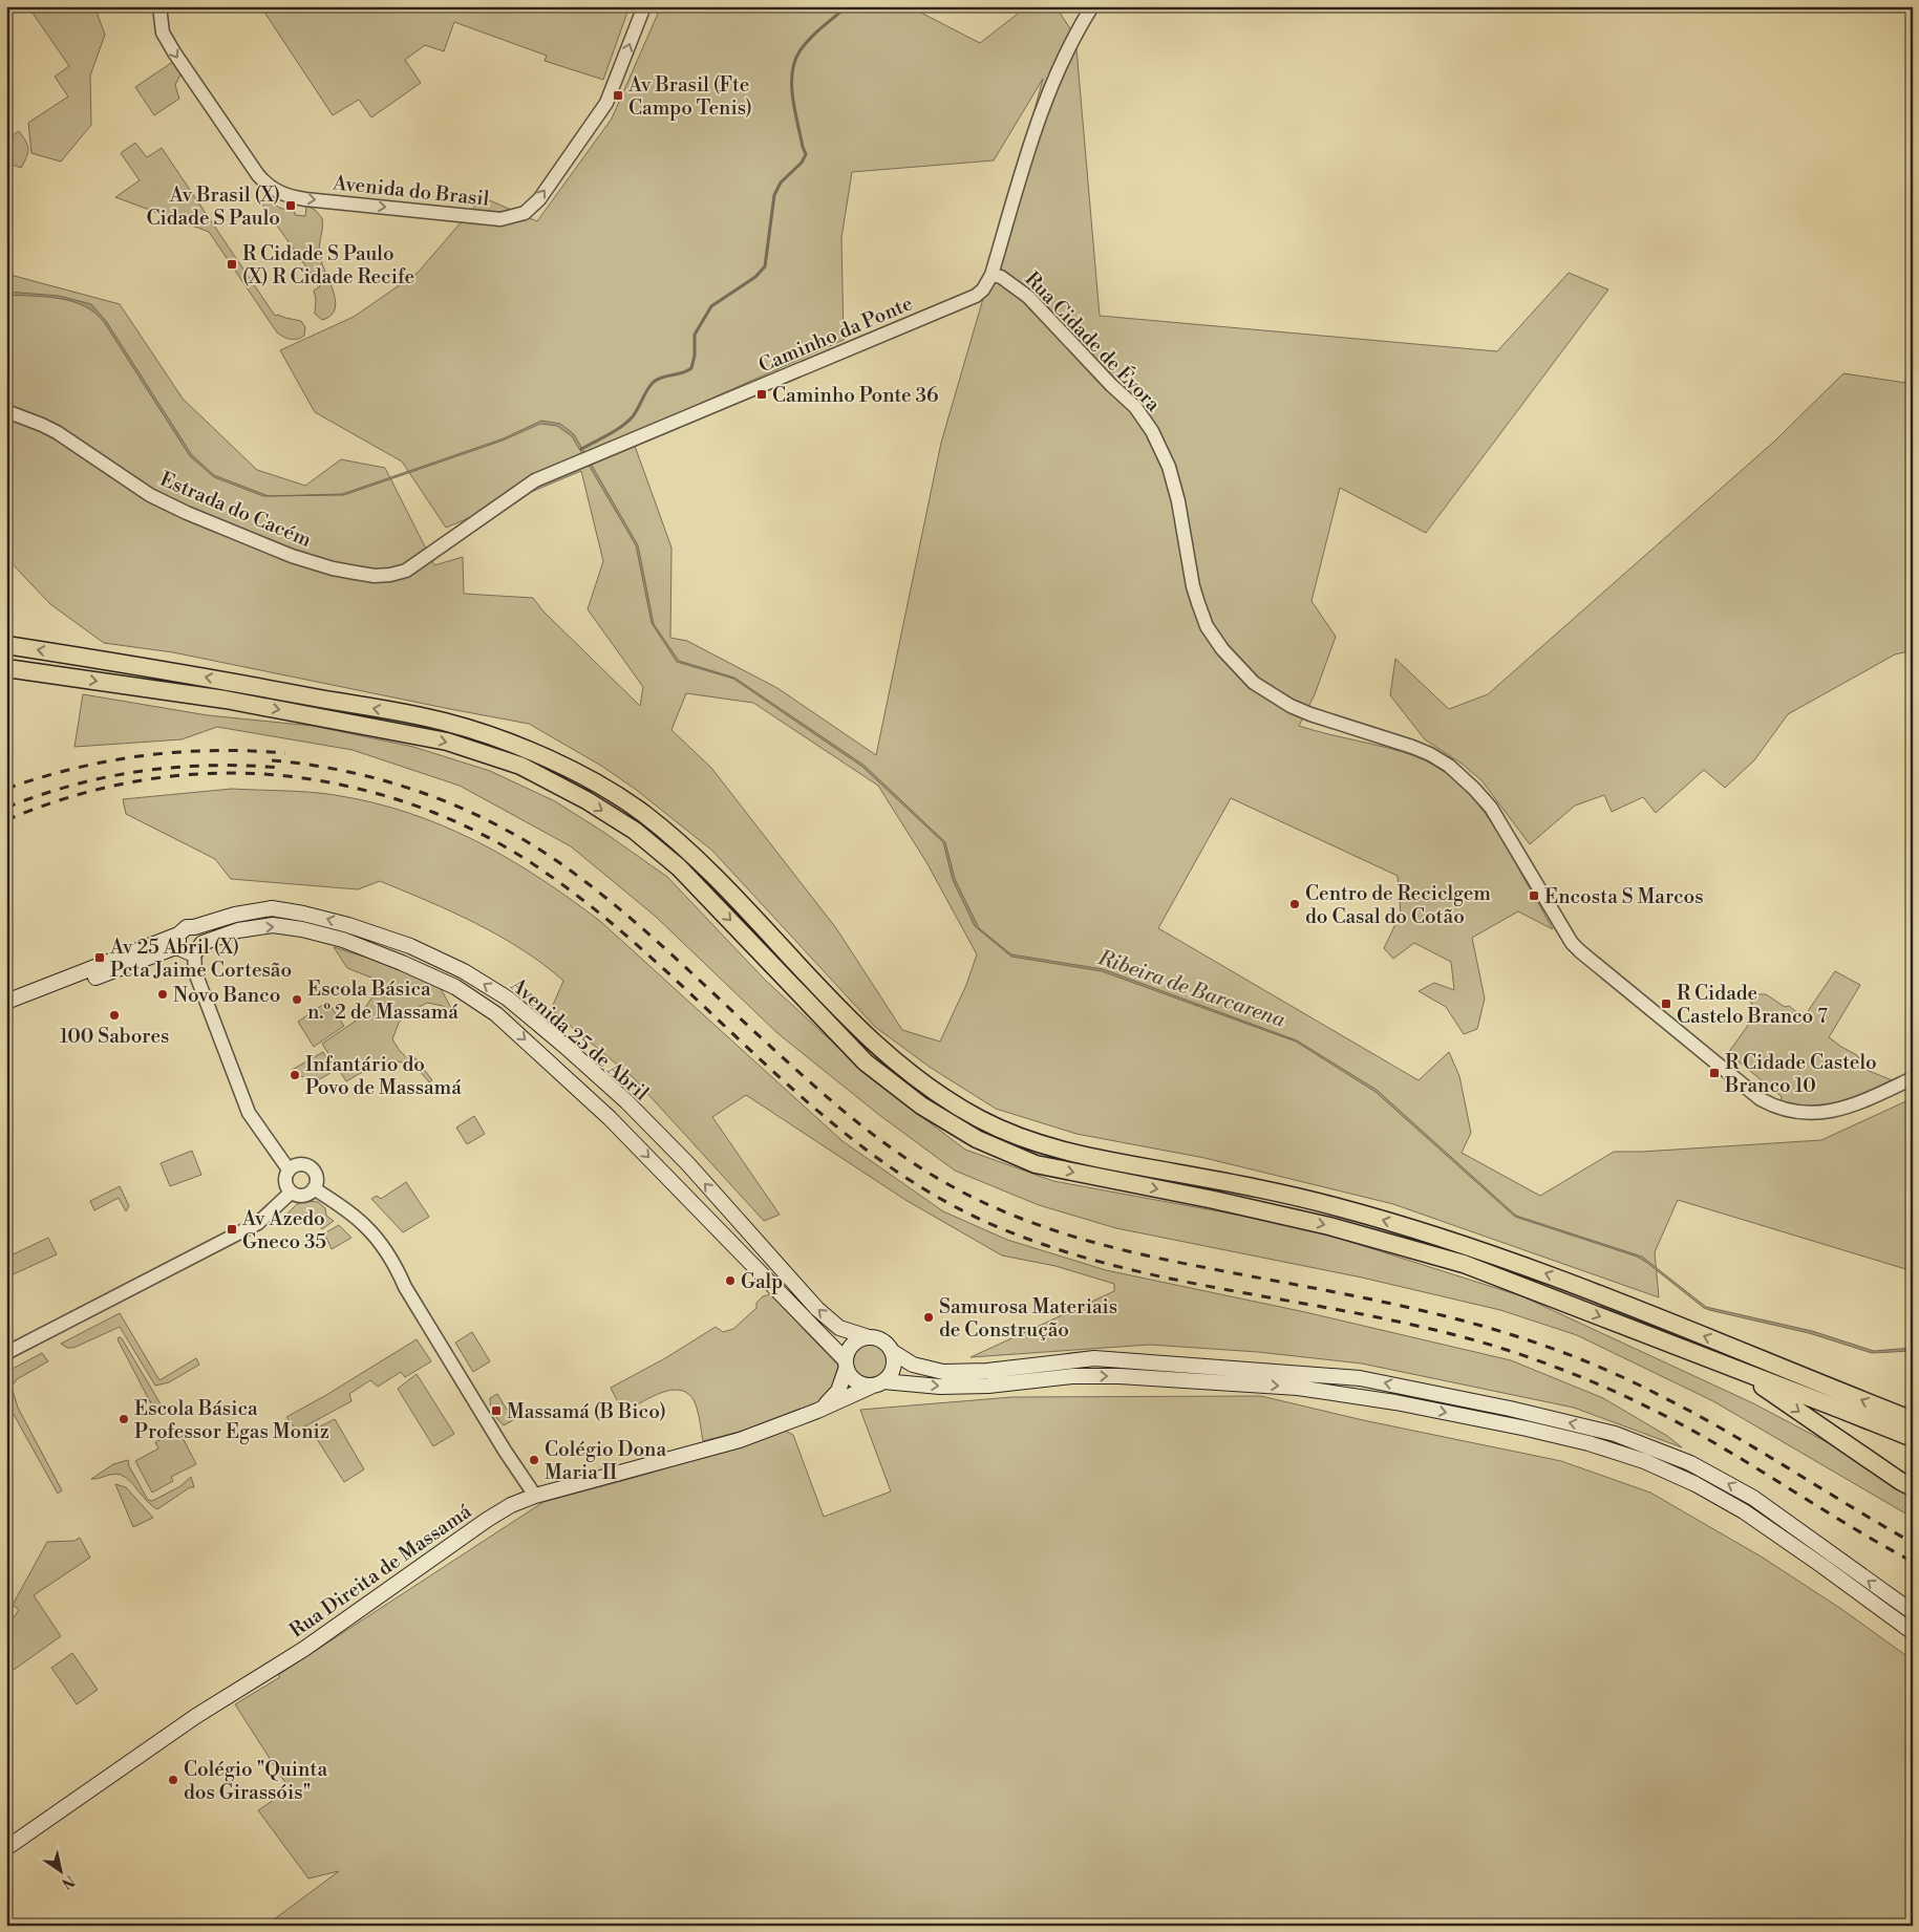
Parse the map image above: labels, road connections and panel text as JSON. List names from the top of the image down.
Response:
{
  "streets": {
    "main road": ["Avenida 25 de Abril", "Rua Direita de Massamá"],
    "street": [
      "Avenida do Brasil",
      "Caminho da Ponte",
      "Rua Cidade de Évora",
      "Estrada do Cacém"
    ]
  },
  "crossings": [
    ["Caminho da Ponte", "Rua Cidade de Évora"],
    ["Caminho da Ponte", "Estrada do Cacém"],
    ["Avenida 25 de Abril", "Rua Direita de Massamá"]
  ],
  "water": ["Ribeira de Barcarena"],
  "places": {
    "transit": [
      "Av Brasil (Fte Campo Tenis)",
      "Av Brasil (X) Cidade S Paulo",
      "R Cidade S Paulo (X) R Cidade Recife",
      "Caminho Ponte 36",
      "Encosta S Marcos",
      "Av 25 Abril (X) Pcta Jaime Cortesão",
      "R Cidade Castelo Branco 7",
      "R Cidade Castelo Branco 10",
      "Av Azedo Gneco 35",
      "Massamá (B Bico)"
    ],
    "other": [
      "Centro de Reciclgem do Casal do Cotão",
      "Novo Banco",
      "Escola Básica n.º 2 de Massamá",
      "100 Sabores",
      "Infantário do Povo de Massamá",
      "Galp",
      "Samurosa Materiais de Construção",
      "Escola Básica Professor Egas Moniz",
      "Colégio Dona Maria II",
      "Colégio \"Quinta dos Girassóis\""
    ]
  },
  "north": "bottom right"
}
